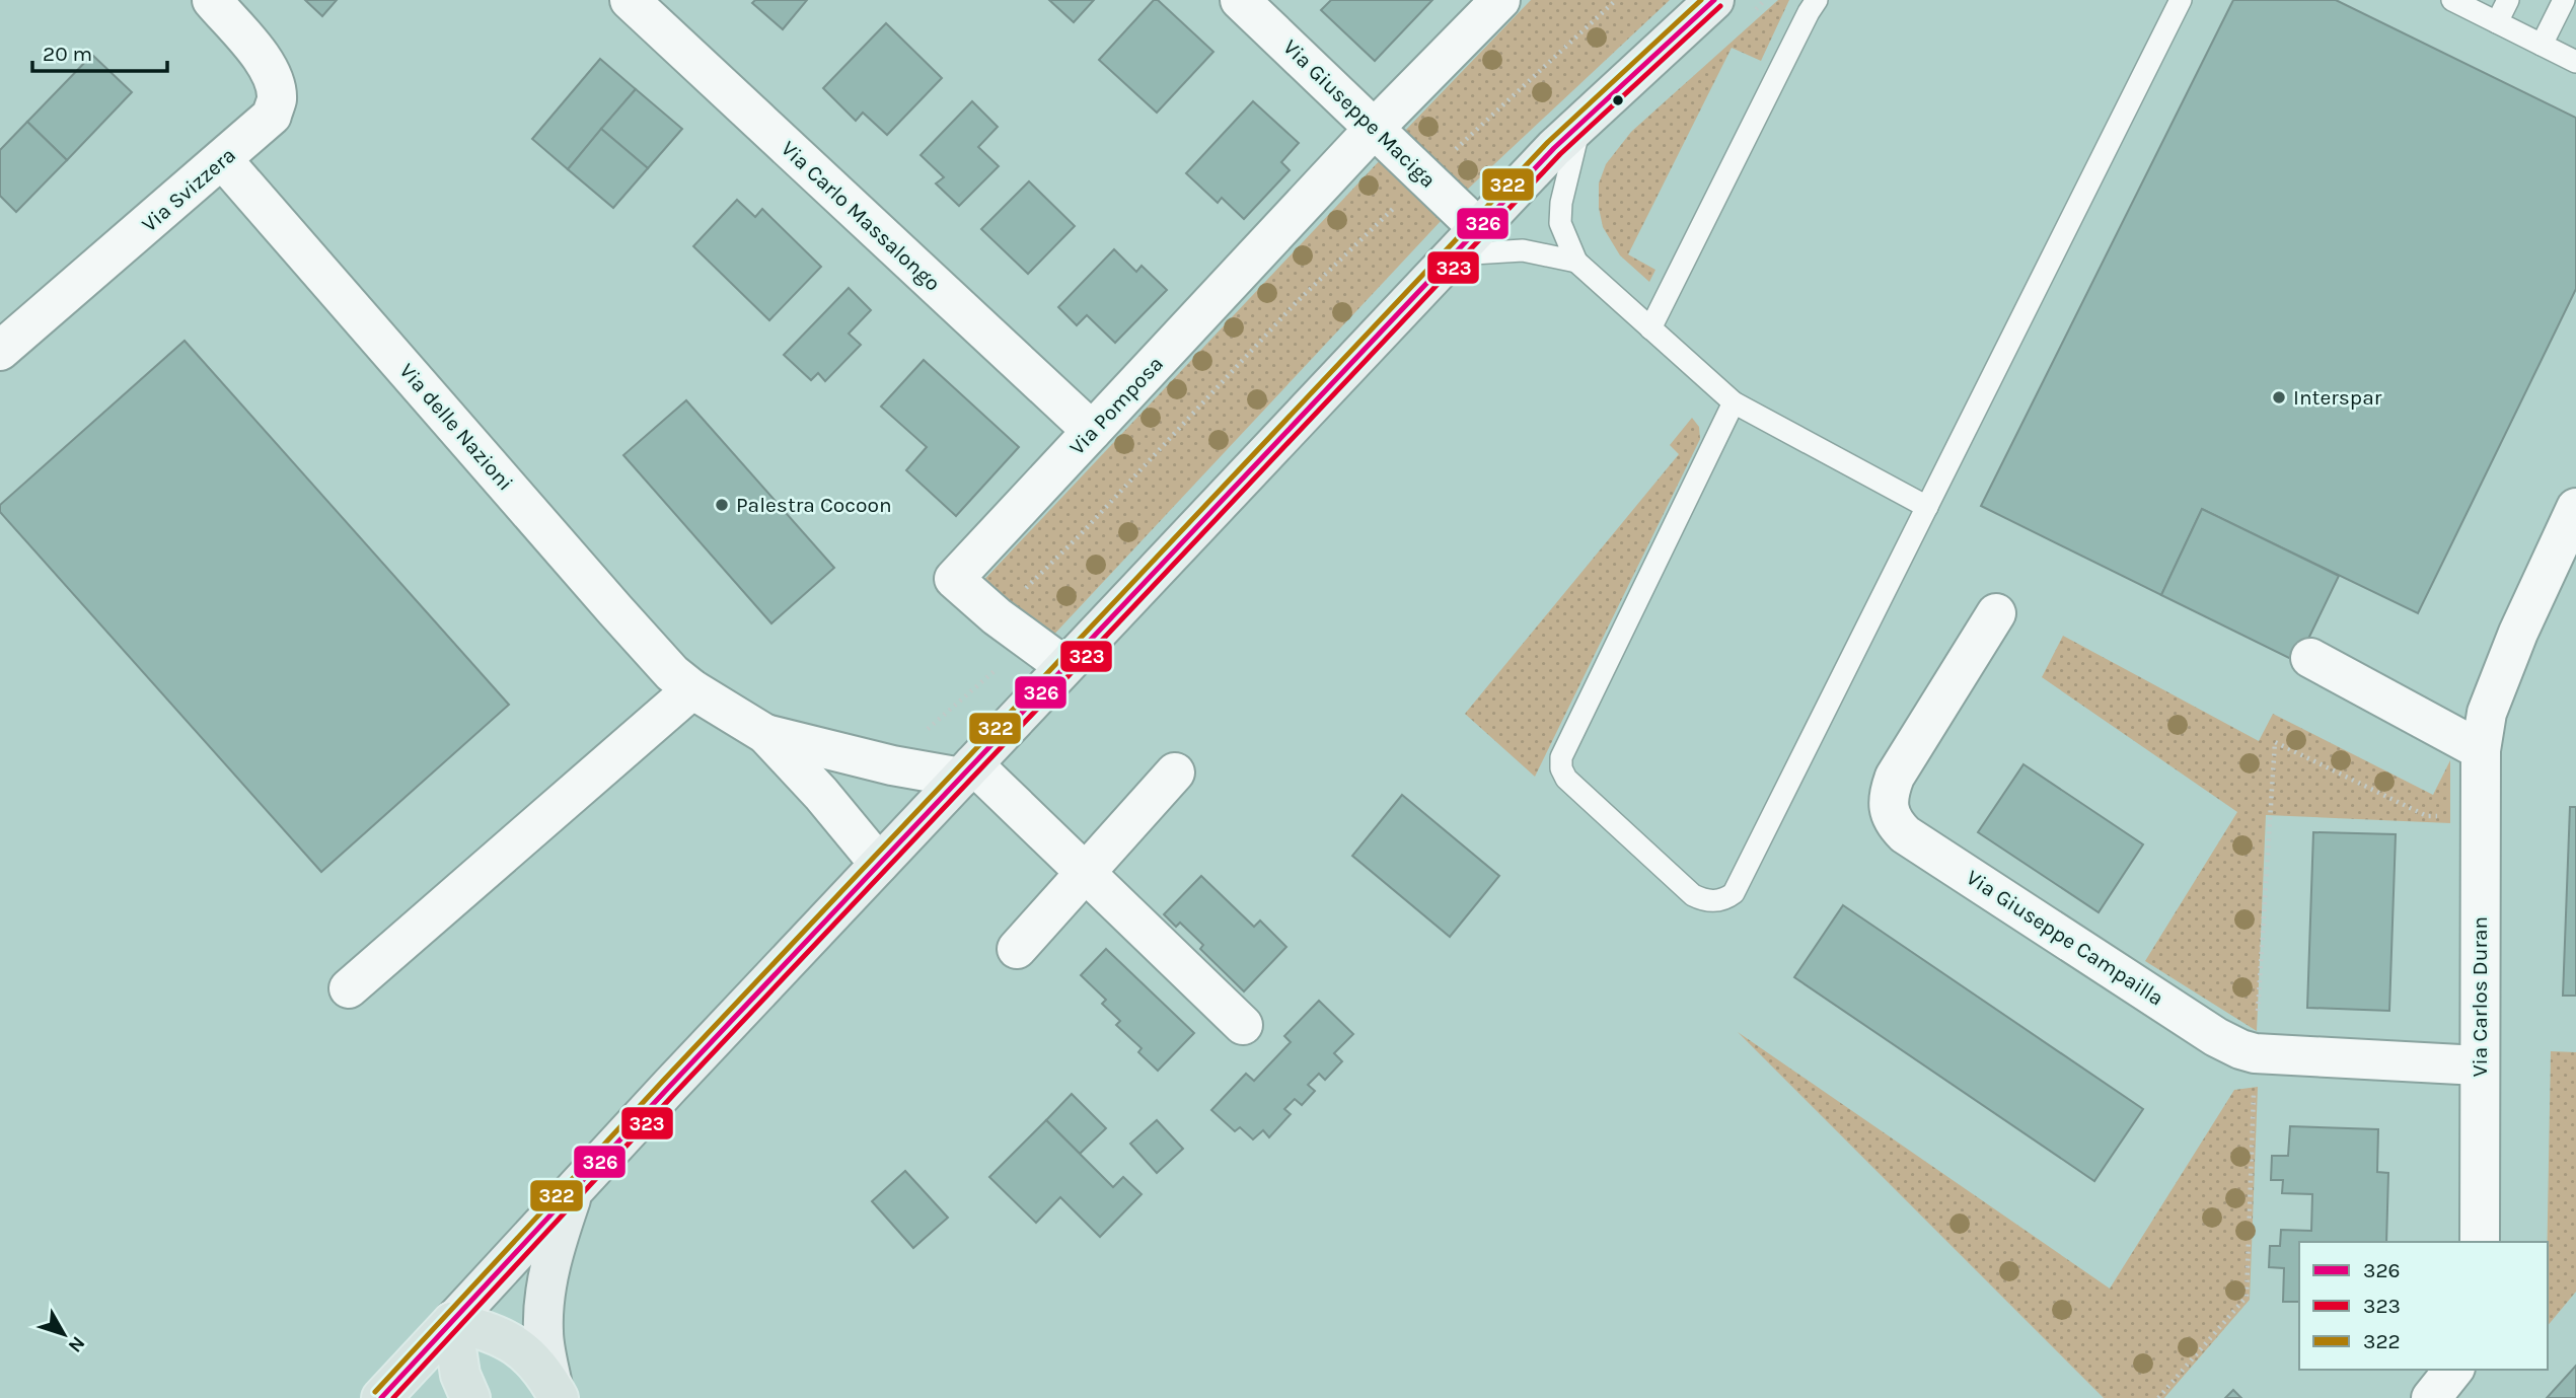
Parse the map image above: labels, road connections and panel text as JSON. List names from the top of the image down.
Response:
{
  "streets": {
    "street": [
      "Via Giuseppe Maciga",
      "Via Svizzera",
      "Via Carlo Massalongo",
      "Via Pomposa",
      "Via delle Nazioni",
      "Via Giuseppe Campailla",
      "Via Carlos Duran"
    ]
  },
  "crossings": [
    ["Via Giuseppe Maciga", "Via Pomposa"],
    ["Via Svizzera", "Via delle Nazioni"],
    ["Via Carlo Massalongo", "Via Pomposa"],
    ["Via Giuseppe Campailla", "Via Carlos Duran"]
  ],
  "places": ["Interspar", "Palestra Cocoon"],
  "lines": ["transit line 326", "transit line 322", "transit line 323"],
  "legend": ["326", "323", "322"],
  "scale_bar": "20 m",
  "north": "bottom right"
}
